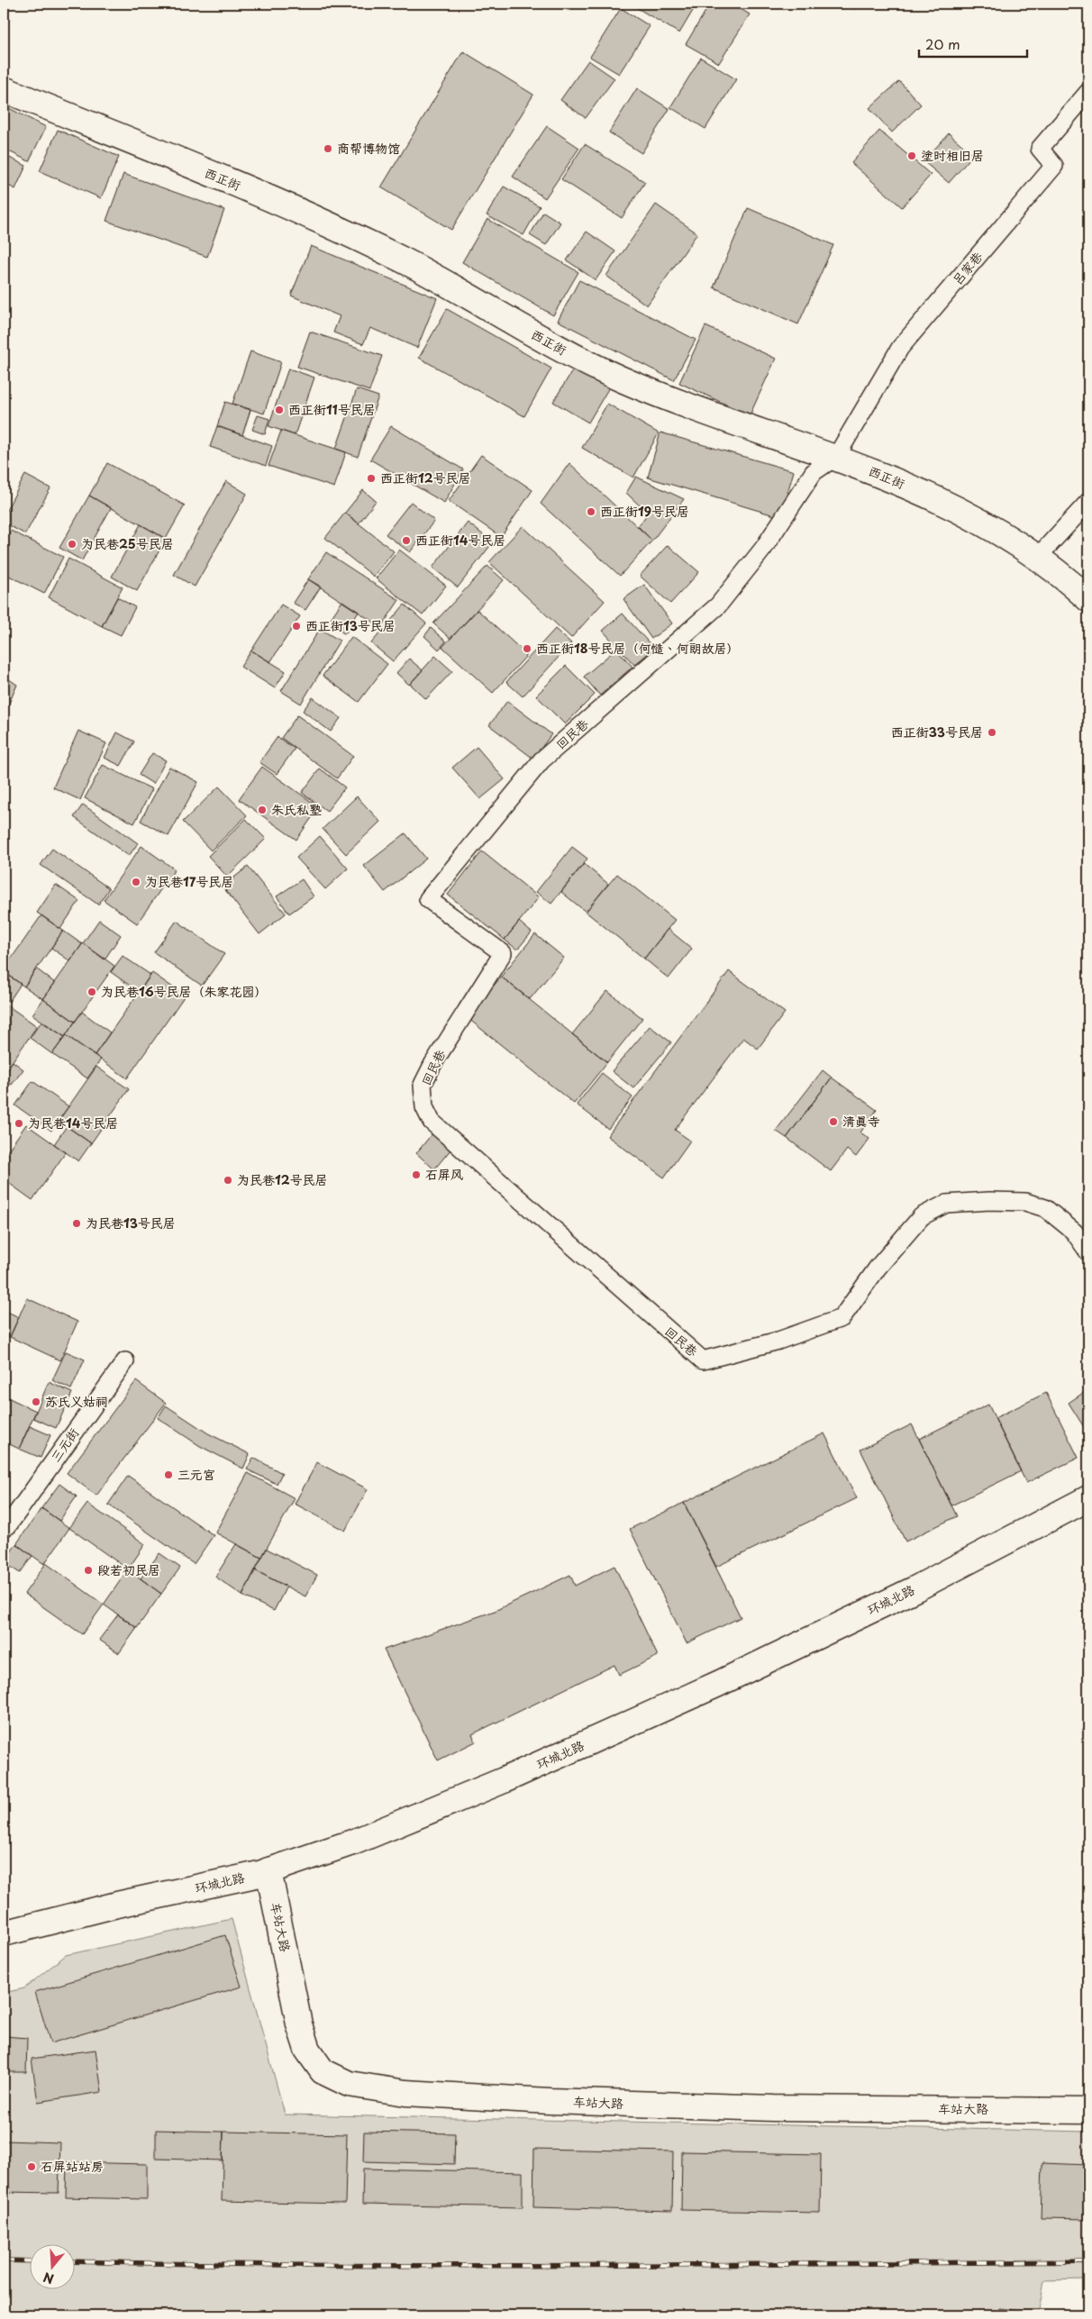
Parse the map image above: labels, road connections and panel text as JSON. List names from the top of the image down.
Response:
{
  "streets": {
    "street": ["西正街", "环城北路", "车站大路"],
    "lane": ["吕家巷", "回民巷", "三元街"]
  },
  "crossings": [
    ["西正街", "吕家巷"],
    ["西正街", "回民巷"],
    ["吕家巷", "回民巷"],
    ["环城北路", "车站大路"]
  ],
  "places": [
    "商帮博物馆",
    "塗时相旧居",
    "西正街11号民居",
    "西正街12号民居",
    "西正街19号民居",
    "西正街14号民居",
    "为民巷25号民居",
    "西正街13号民居",
    "西正街18号民居（何慥、何朗故居）",
    "西正街33号民居",
    "朱氏私塾",
    "为民巷17号民居",
    "为民巷16号民居（朱家花园）",
    "清真寺",
    "为民巷14号民居",
    "石屏风",
    "为民巷12号民居",
    "为民巷13号民居",
    "苏氏义姑祠",
    "三元宫",
    "段若初民居",
    "石屏站站房"
  ],
  "scale_bar": "20 m",
  "north": "bottom"
}
